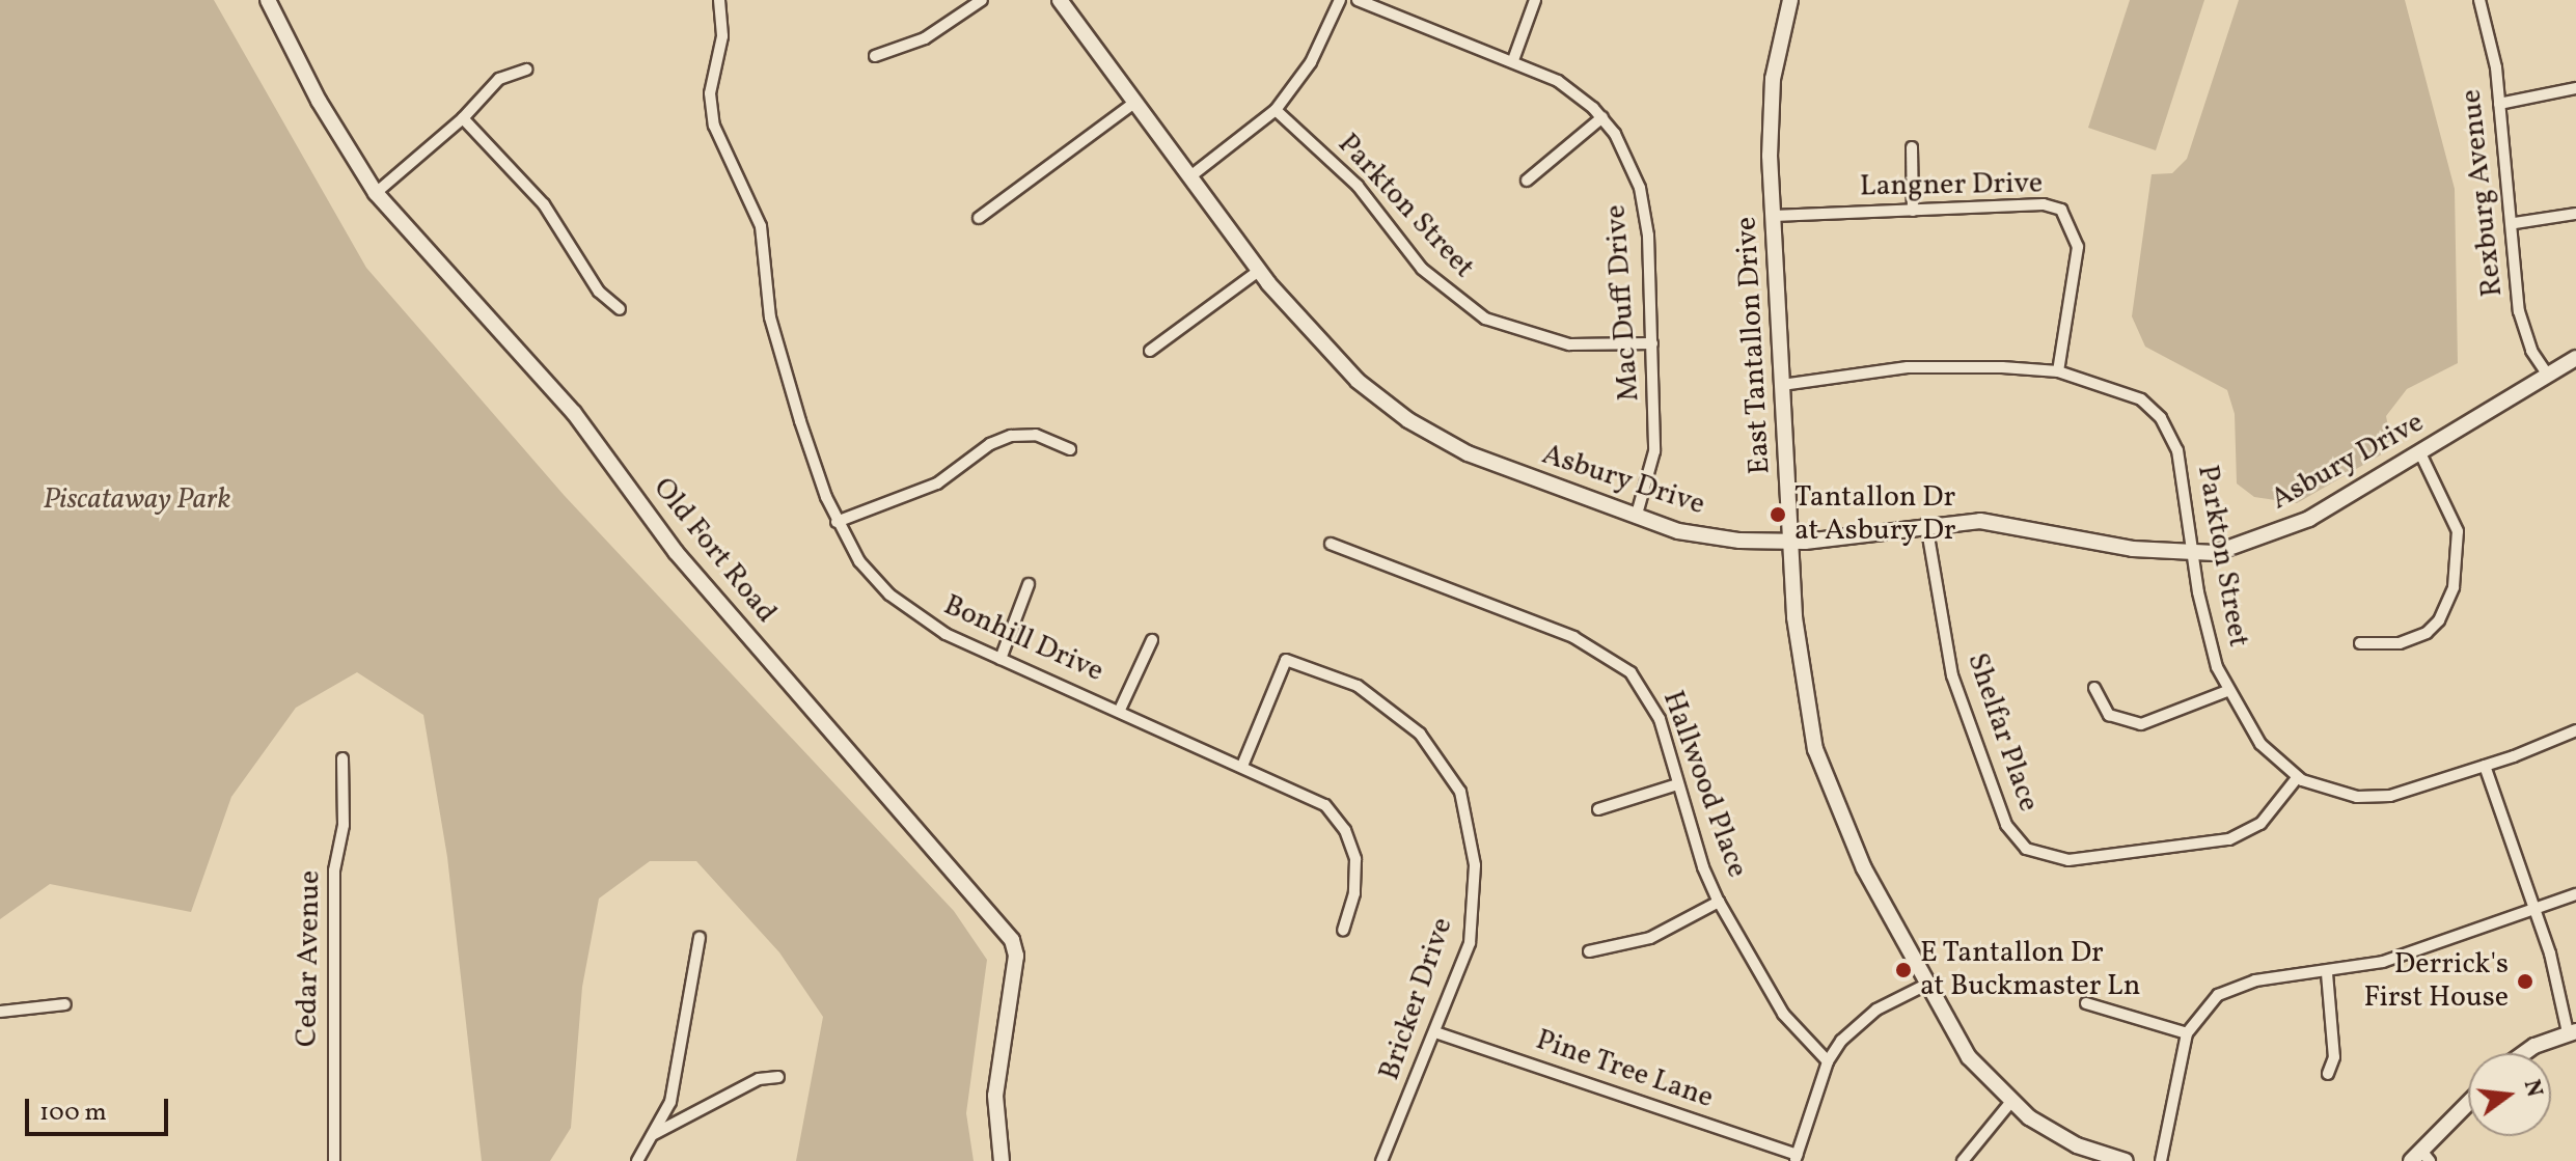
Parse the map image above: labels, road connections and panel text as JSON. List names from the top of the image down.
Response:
{
  "streets": {
    "street": [
      "Langner Drive",
      "Rexburg Avenue",
      "Parkton Street",
      "Mac Duff Drive",
      "East Tantallon Drive",
      "Asbury Drive",
      "Old Fort Road",
      "Bonhill Drive",
      "Shelfar Place",
      "Hallwood Place",
      "Cedar Avenue",
      "Bricker Drive",
      "Pine Tree Lane"
    ]
  },
  "crossings": [
    ["Langner Drive", "Parkton Street"],
    ["Langner Drive", "East Tantallon Drive"],
    ["Rexburg Avenue", "Asbury Drive"],
    ["Parkton Street", "Mac Duff Drive"],
    ["Parkton Street", "East Tantallon Drive"],
    ["Parkton Street", "Asbury Drive"],
    ["Parkton Street", "Shelfar Place"],
    ["Mac Duff Drive", "Asbury Drive"],
    ["East Tantallon Drive", "Asbury Drive"],
    ["Asbury Drive", "Shelfar Place"],
    ["Bonhill Drive", "Bricker Drive"],
    ["Bricker Drive", "Pine Tree Lane"]
  ],
  "parks": ["Piscataway Park"],
  "places": ["Tantallon Dr at Asbury Dr", "E Tantallon Dr at Buckmaster Ln", "Derrick's First House"],
  "scale_bar": "100 m",
  "north": "right"
}
